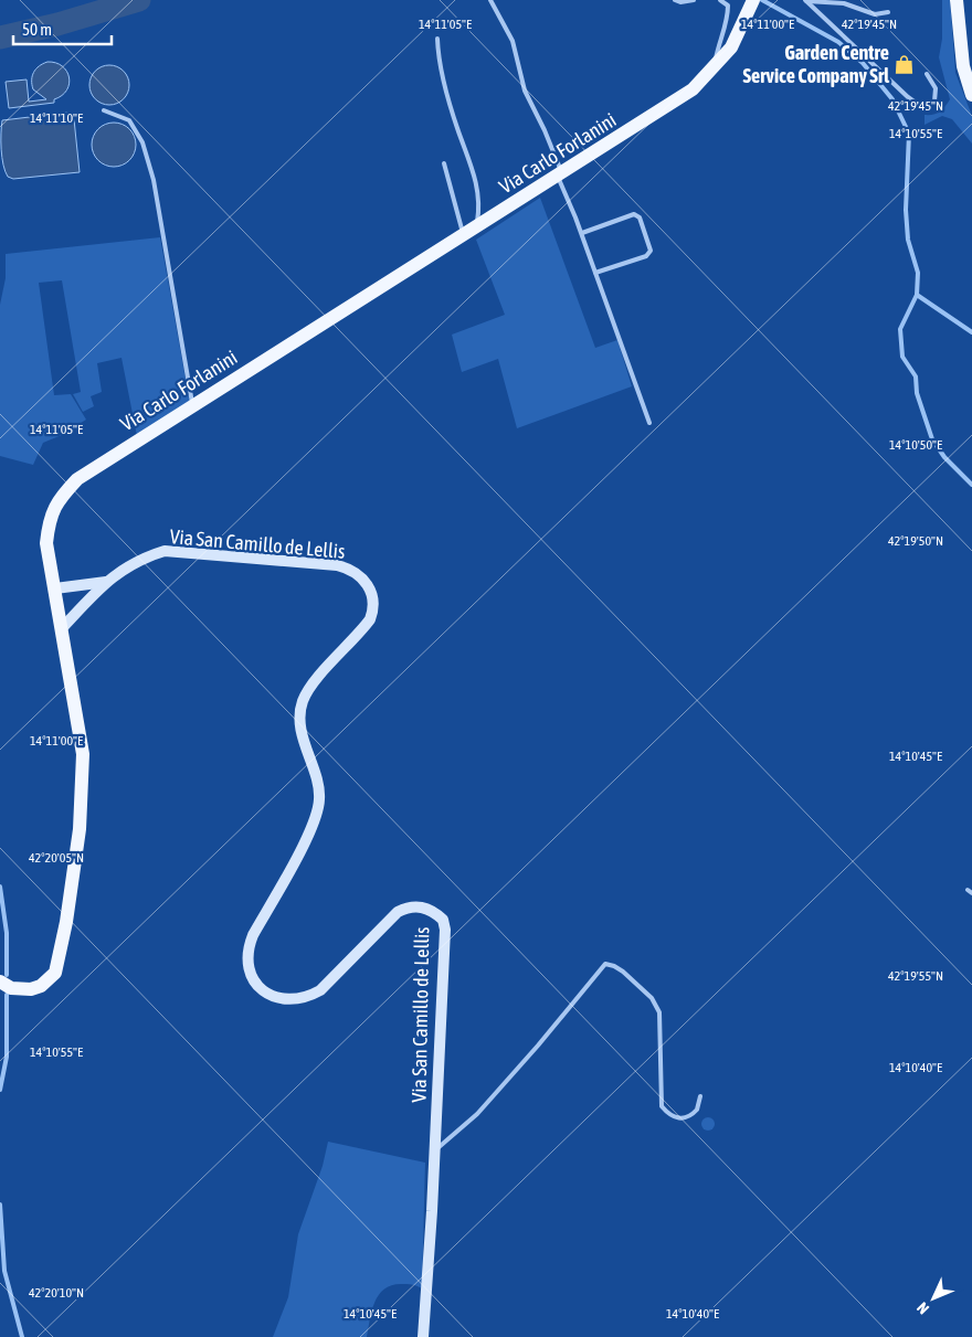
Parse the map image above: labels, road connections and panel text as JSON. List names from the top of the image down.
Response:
{
  "streets": {
    "main road": ["Via Carlo Forlanini", "Via San Camillo de Lellis"]
  },
  "crossings": [
    ["Via Carlo Forlanini", "Via San Camillo de Lellis"]
  ],
  "places": {
    "shop": ["Garden Centre Service Company Srl"]
  },
  "scale_bar": "50 m",
  "north": "bottom left",
  "coordinates": [
    "14°11'05\"E",
    "14°11'00\"E",
    "42°19'45\"N",
    "14°11'10\"E",
    "14°10'55\"E",
    "14°10'50\"E",
    "42°19'50\"N",
    "14°10'45\"E",
    "42°20'05\"N",
    "42°19'55\"N",
    "14°10'40\"E",
    "42°20'10\"N"
  ]
}
